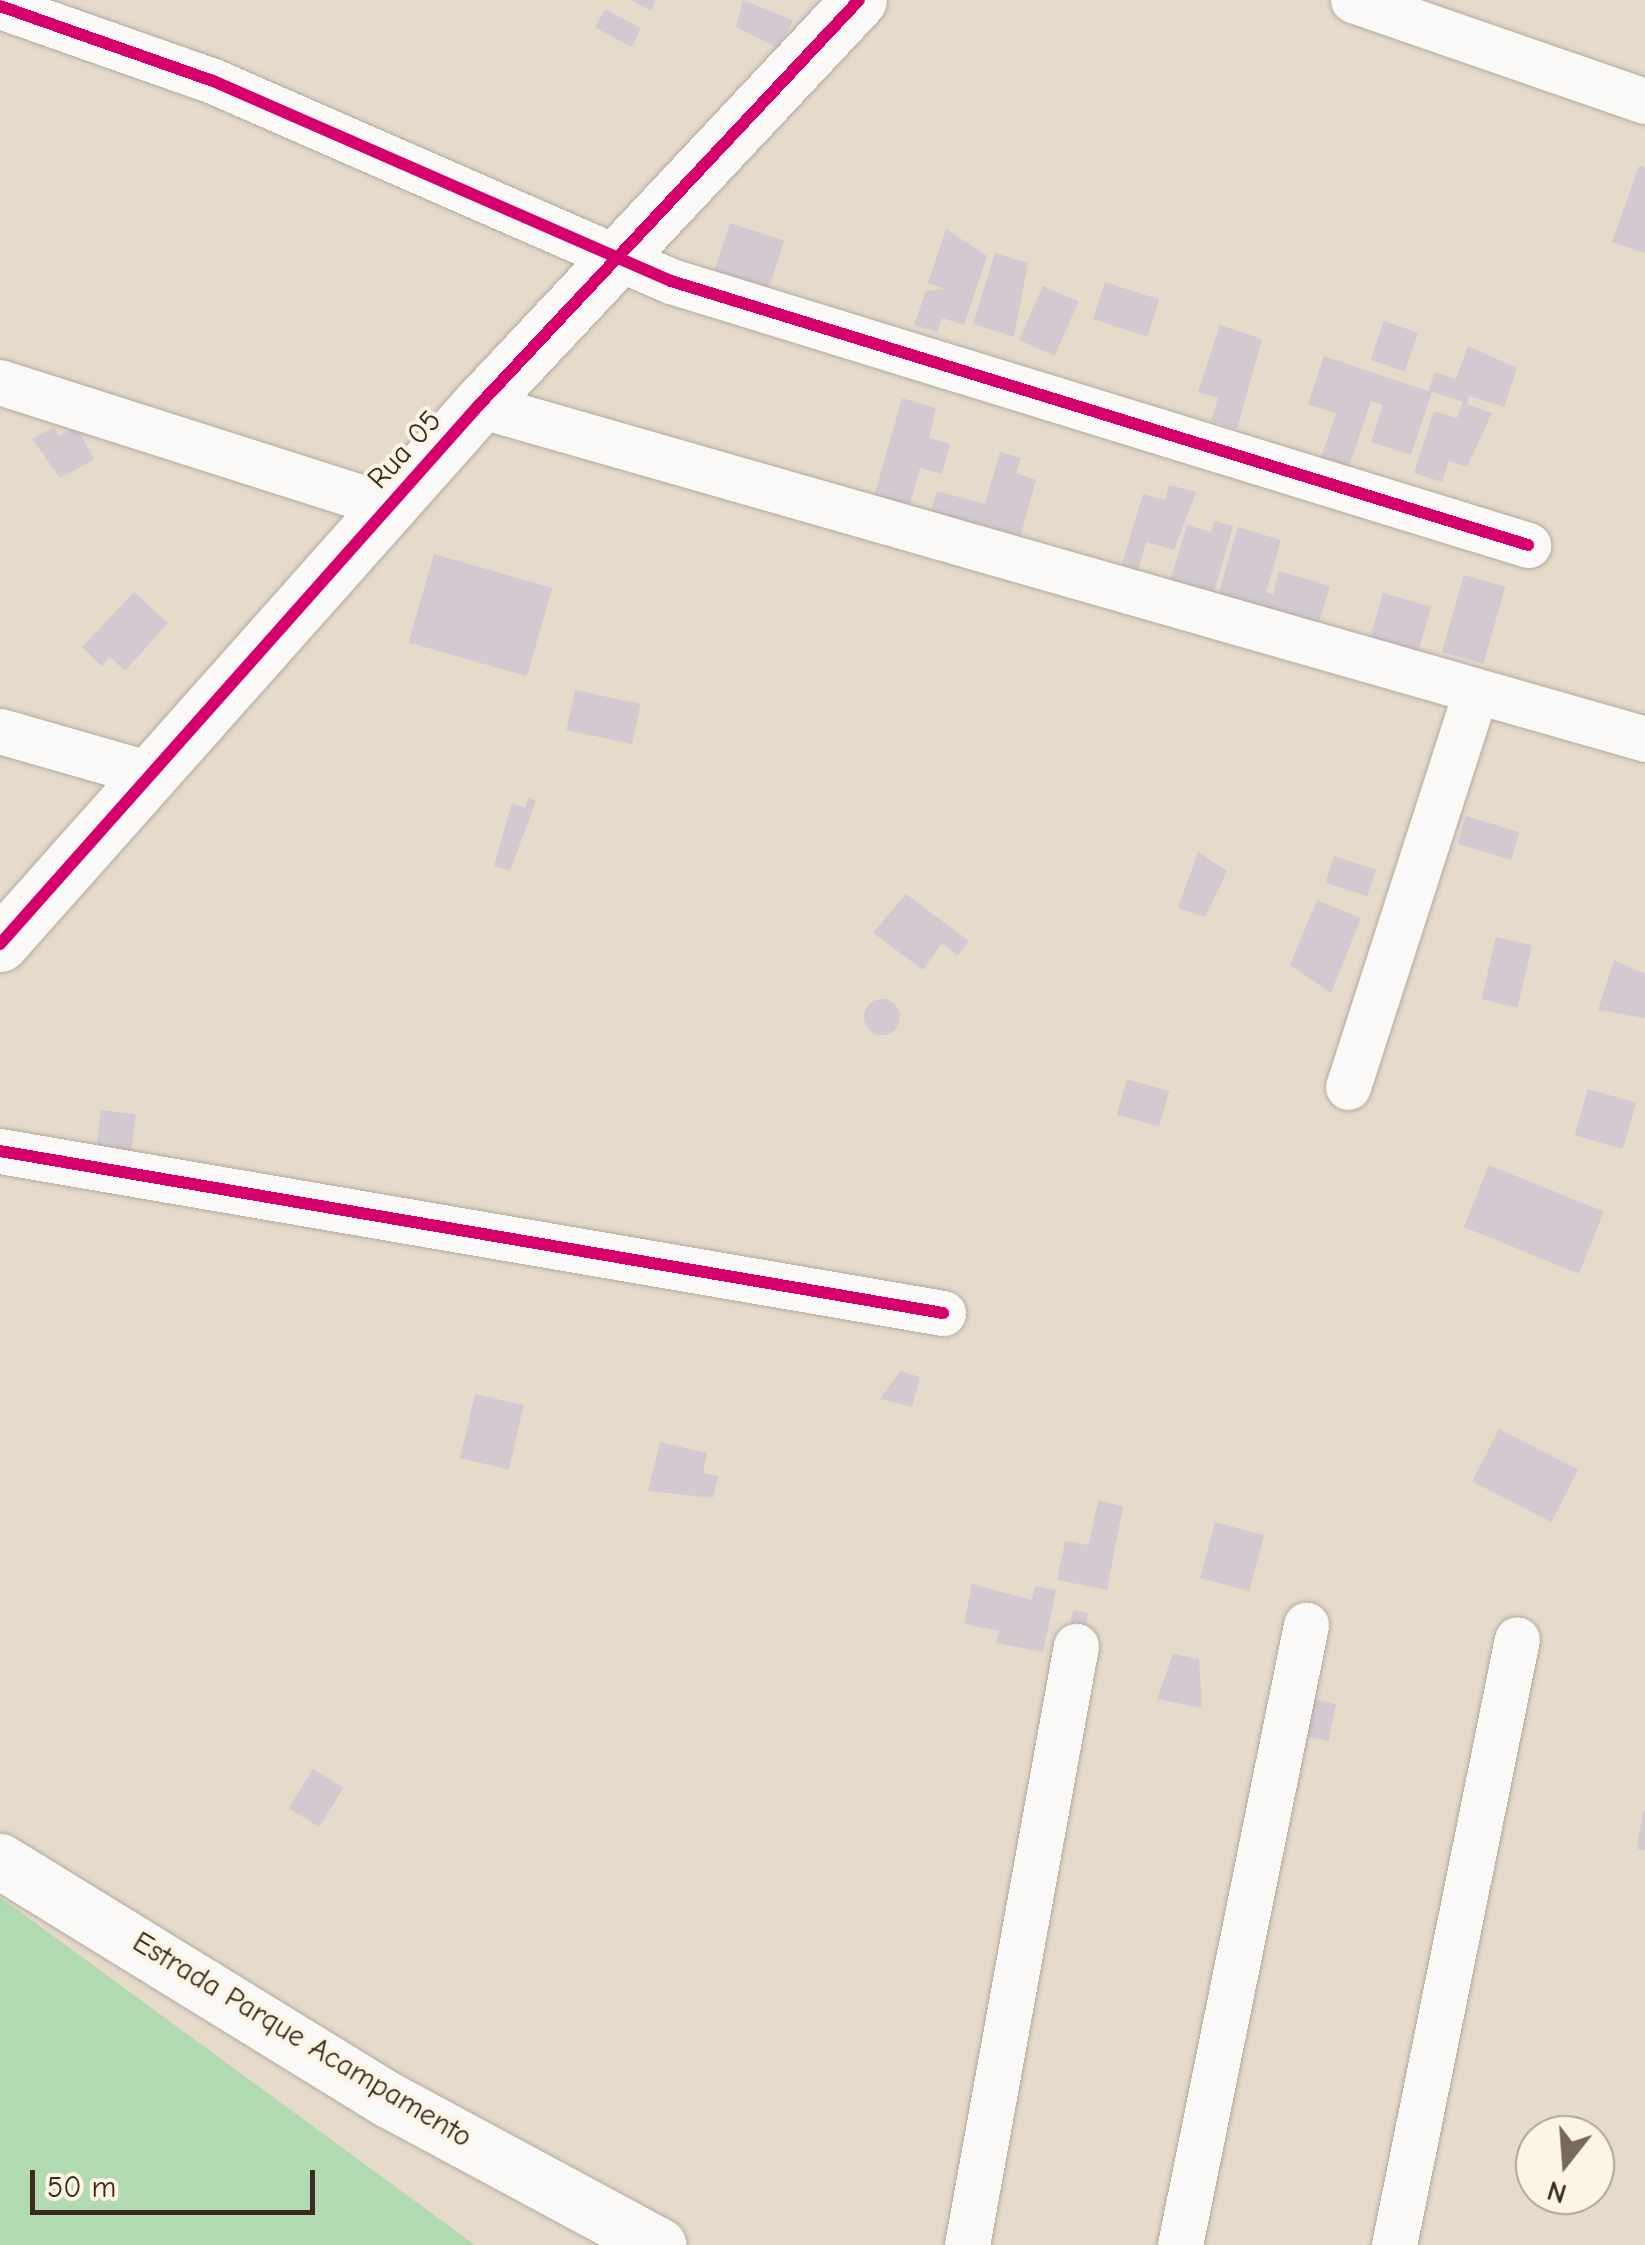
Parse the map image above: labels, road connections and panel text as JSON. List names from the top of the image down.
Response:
{
  "streets": {
    "street": ["Rua 05", "Estrada Parque Acampamento"]
  },
  "scale_bar": "50 m",
  "north": "bottom"
}
